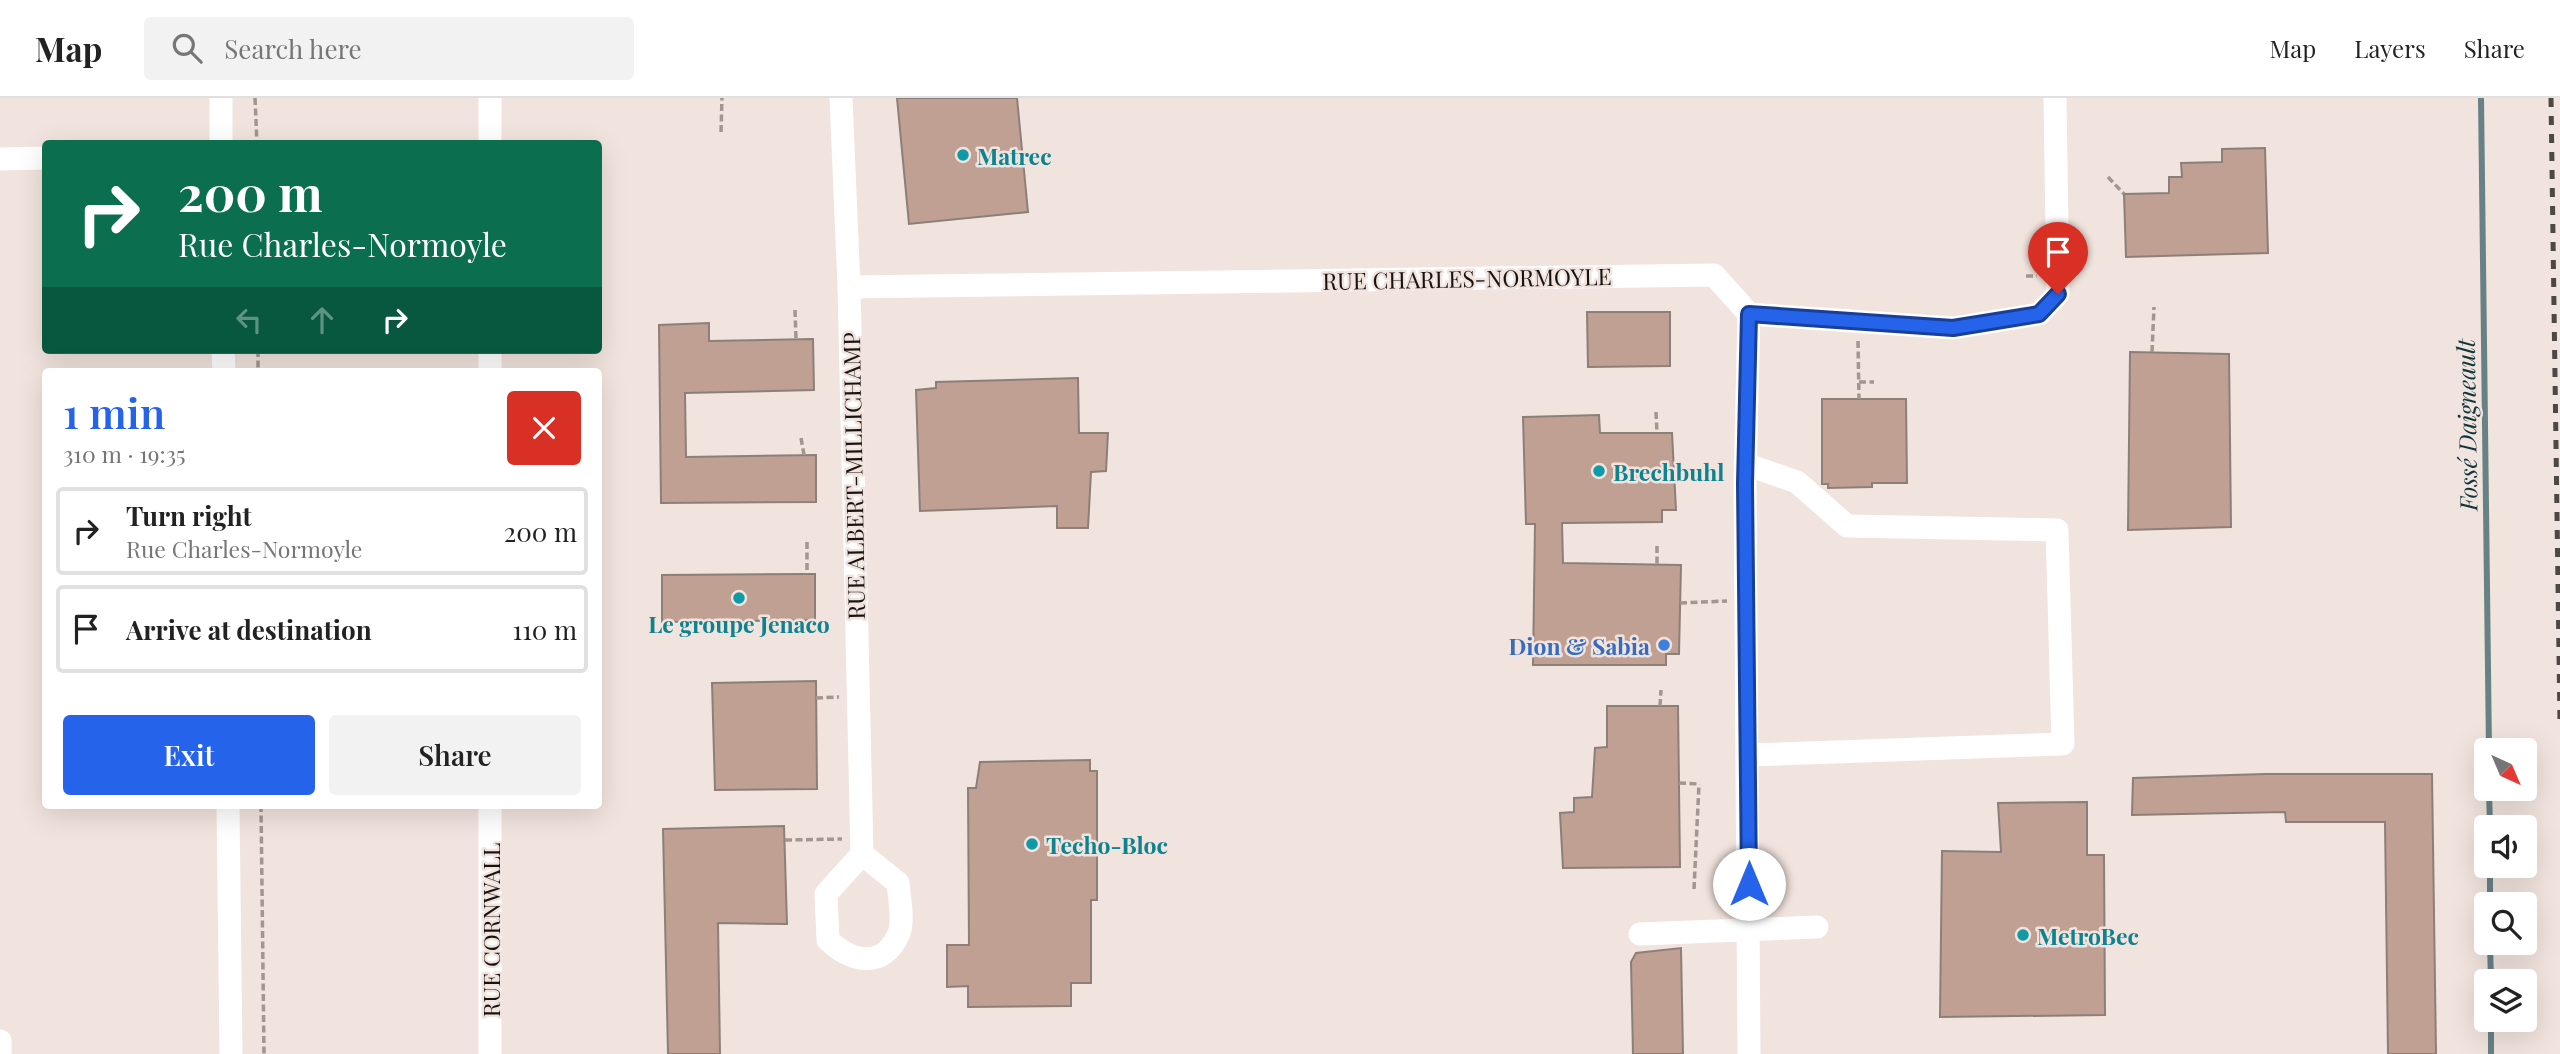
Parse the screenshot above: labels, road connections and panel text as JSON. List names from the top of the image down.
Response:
{
  "streets": {
    "street": ["RUE CHARLES-NORMOYLE", "RUE ALBERT-MILLICHAMP", "RUE CORNWALL"]
  },
  "crossings": [
    ["RUE CHARLES-NORMOYLE", "RUE ALBERT-MILLICHAMP"]
  ],
  "water": ["Fossé Daigneault"],
  "places": [
    "Matrec",
    "Brechbuhl",
    "Le groupe Jenaco",
    "Dion & Sabia",
    "Techo-Bloc",
    "MetroBec"
  ],
  "north": "bottom right",
  "page": {
    "header": "Map",
    "search": "Search here",
    "nav": ["Map", "Layers", "Share"],
    "turn": ["200 m", "Rue Charles-Normoyle"],
    "heading": ["1 min", "310 m · 19:35"],
    "list": [
      {
        "name": "Turn right",
        "note": "Rue Charles-Normoyle",
        "value": "200 m"
      },
      {
        "name": "Arrive at destination",
        "value": "110 m"
      }
    ],
    "buttons": ["Exit", "Share"]
  }
}
